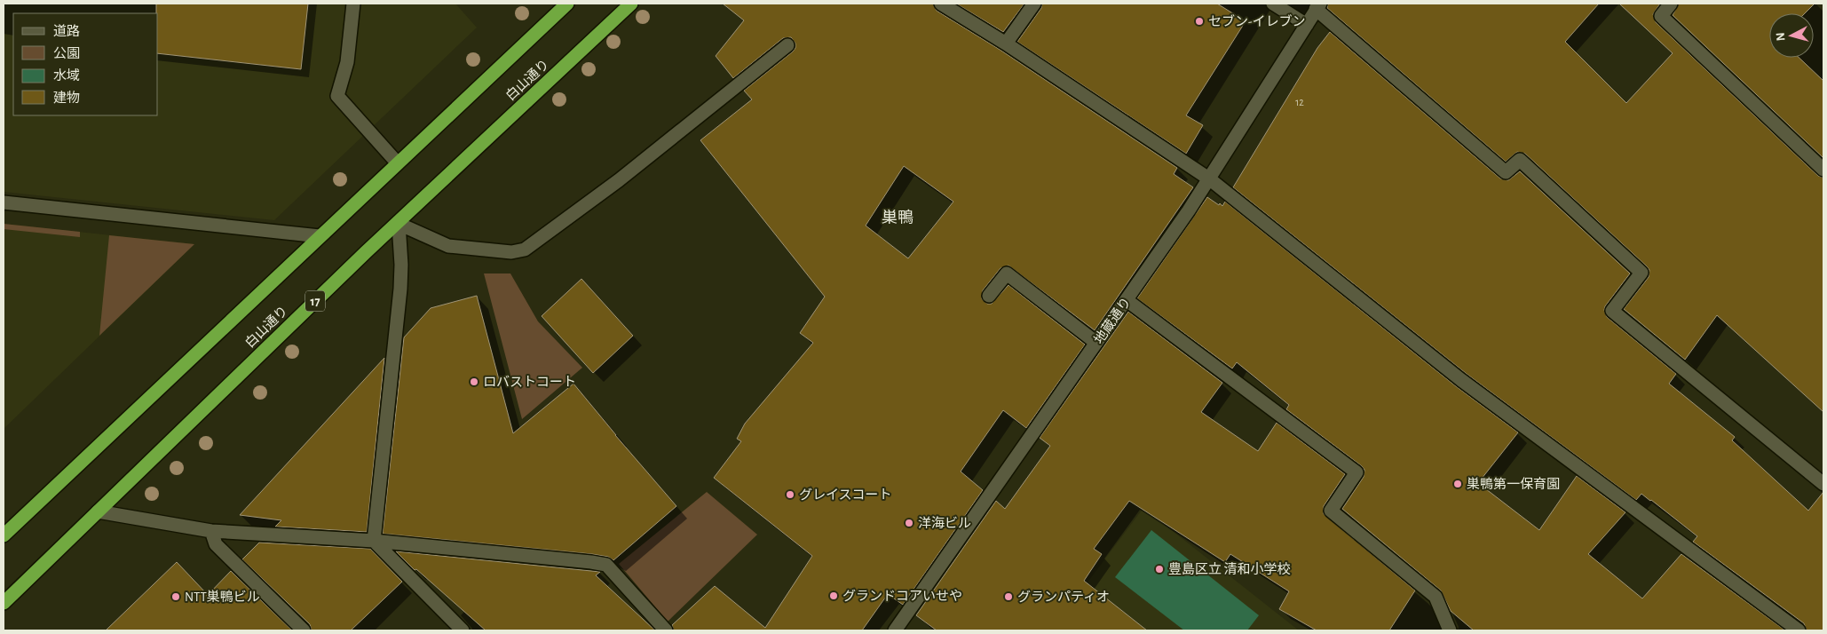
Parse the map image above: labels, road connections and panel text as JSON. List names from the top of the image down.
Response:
{
  "streets": {
    "highway": ["白山通り", "17"],
    "street": ["地蔵通り"]
  },
  "districts": ["巣鴨"],
  "places": [
    "セブン-イレブン",
    "ロバストコート",
    "巣鴨第一保育園",
    "グレイスコート",
    "洋海ビル",
    "豊島区立 清和小学校",
    "グランドコアいせや",
    "NTT巣鴨ビル",
    "グランパティオ"
  ],
  "house_numbers": ["12"],
  "legend": [
    "道路",
    "公園",
    "水域",
    "建物"
  ],
  "north": "left"
}
